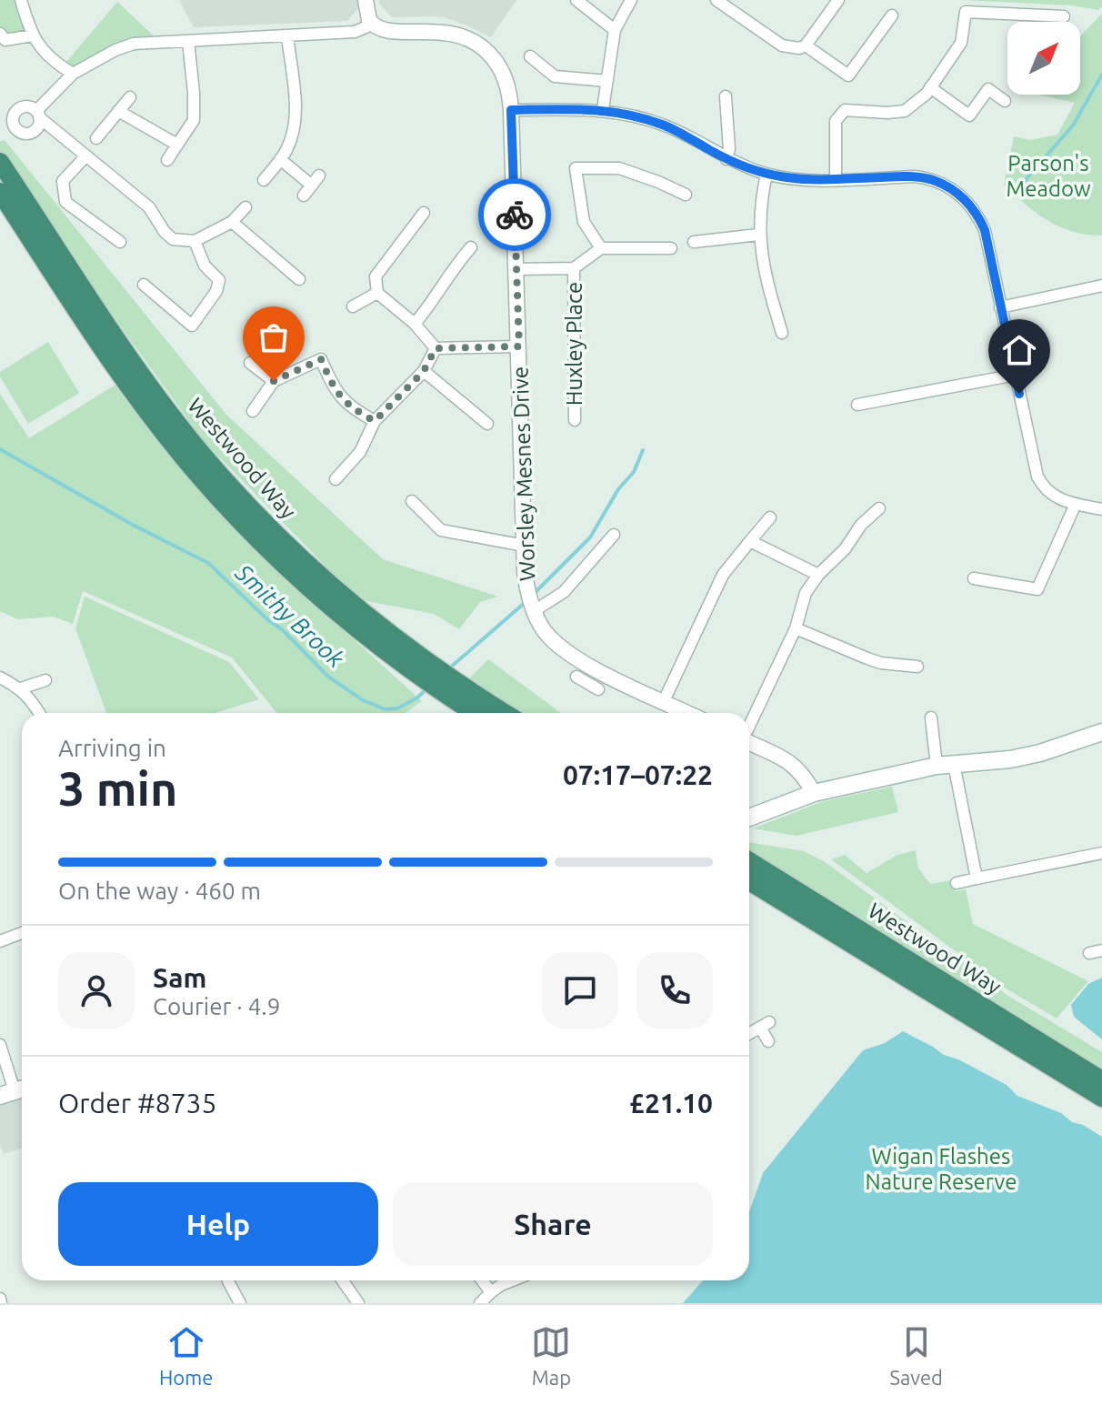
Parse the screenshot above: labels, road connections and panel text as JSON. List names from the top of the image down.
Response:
{
  "streets": {
    "highway": ["Westwood Way"],
    "street": ["Huxley Place", "Worsley Mesnes Drive"]
  },
  "water": ["Smithy Brook"],
  "parks": ["Parson's Meadow", "Wigan Flashes Nature Reserve"],
  "north": "top right",
  "page": {
    "heading": ["3 min", "Arriving in", "07:17–07:22"],
    "panel": [
      "Sam",
      "Courier · 4.9",
      "Order #8735",
      "£21.10"
    ],
    "bar": "On the way · 460 m",
    "buttons": ["Help", "Share"],
    "tabs": ["Home", "Map", "Saved"]
  }
}
